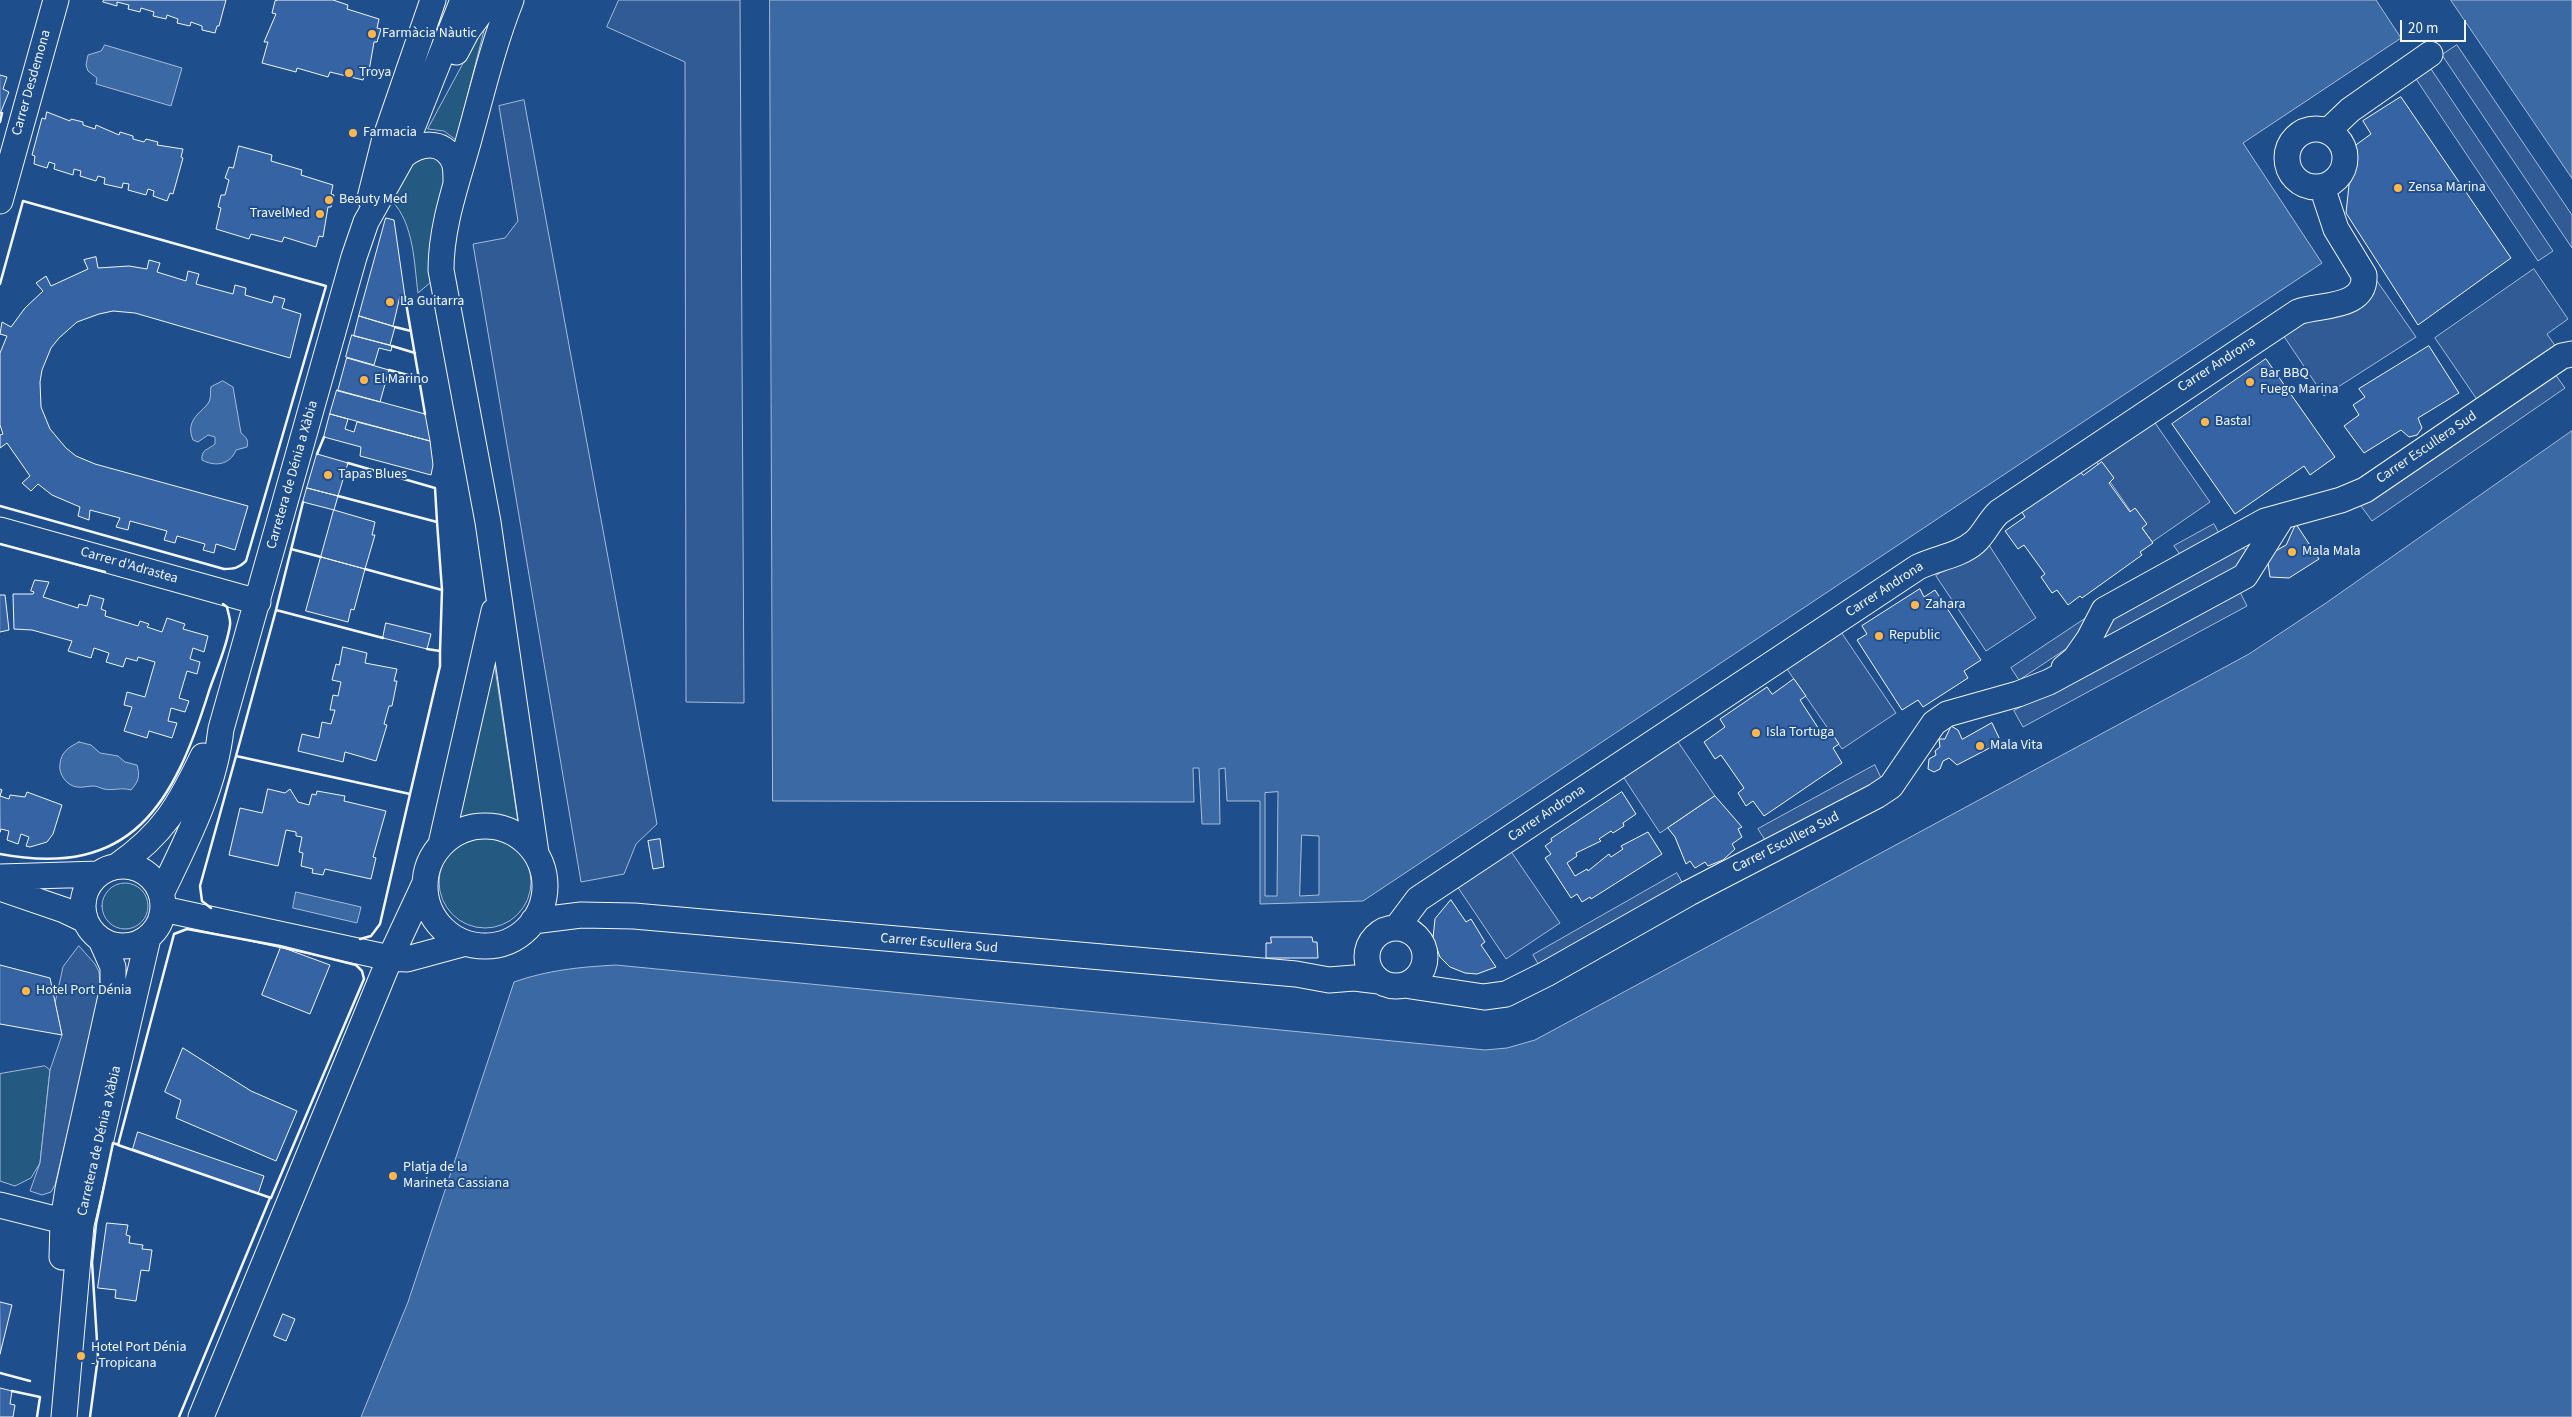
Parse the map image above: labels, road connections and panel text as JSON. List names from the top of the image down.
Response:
{
  "streets": {
    "street": [
      "Carrer Desdemona",
      "Carrer Androna",
      "Carrer Escullera Sud",
      "Carretera de Dénia a Xàbia",
      "Carrer d'Adrastea"
    ]
  },
  "crossings": [
    ["Carrer Androna", "Carrer Escullera Sud"],
    ["Carretera de Dénia a Xàbia", "Carrer d'Adrastea"]
  ],
  "places": [
    "Farmàcia Nàutic",
    "Troya",
    "Farmacia",
    "Zensa Marina",
    "Beauty Med",
    "TravelMed",
    "La Guitarra",
    "El Marino",
    "Bar BBQ Fuego Marina",
    "Basta!",
    "Tapas Blues",
    "Mala Mala",
    "Zahara",
    "Republic",
    "Isla Tortuga",
    "Mala Vita",
    "Hotel Port Dénia",
    "Platja de la Marineta Cassiana",
    "Hotel Port Dénia - Tropicana"
  ],
  "scale_bar": "20 m"
}
